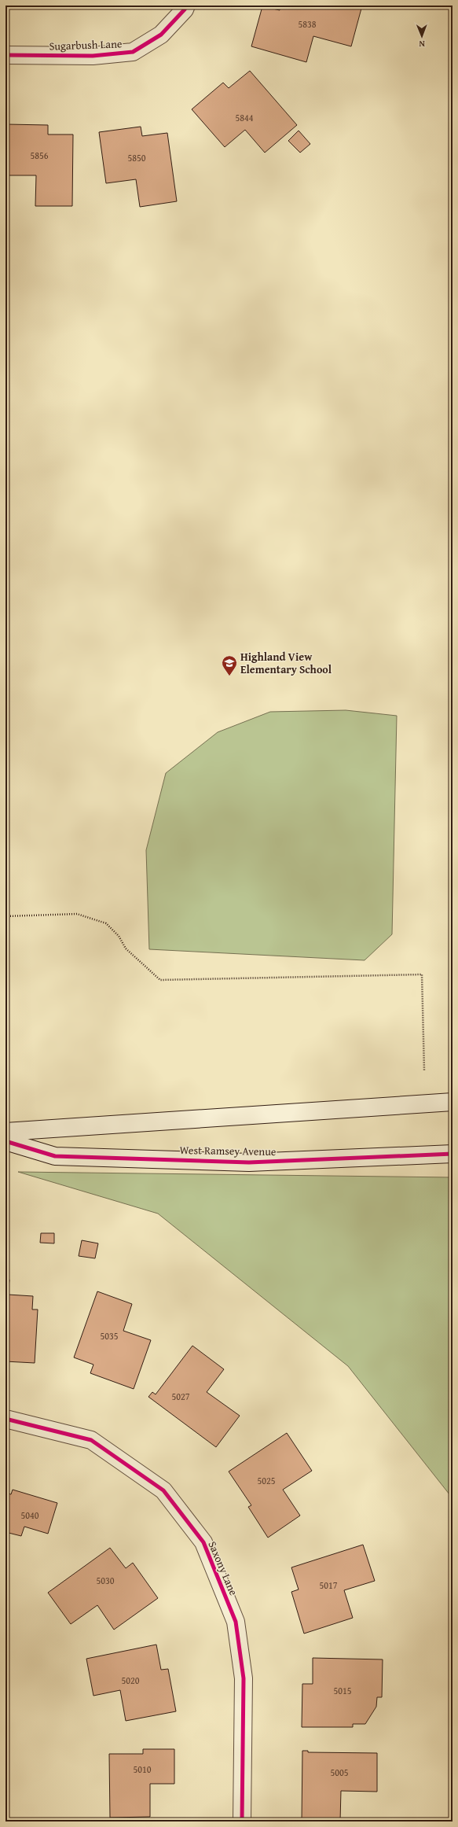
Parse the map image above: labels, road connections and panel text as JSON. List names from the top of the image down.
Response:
{
  "streets": {
    "street": ["Sugarbush Lane", "West Ramsey Avenue", "Saxony Lane"]
  },
  "places": {
    "school or university": ["Highland View Elementary School"]
  },
  "house_numbers": [
    "5838",
    "5844",
    "5856",
    "5850",
    "5035",
    "5027",
    "5025",
    "5040",
    "5030",
    "5017",
    "5020",
    "5015",
    "5010",
    "5005"
  ],
  "north": "bottom"
}
